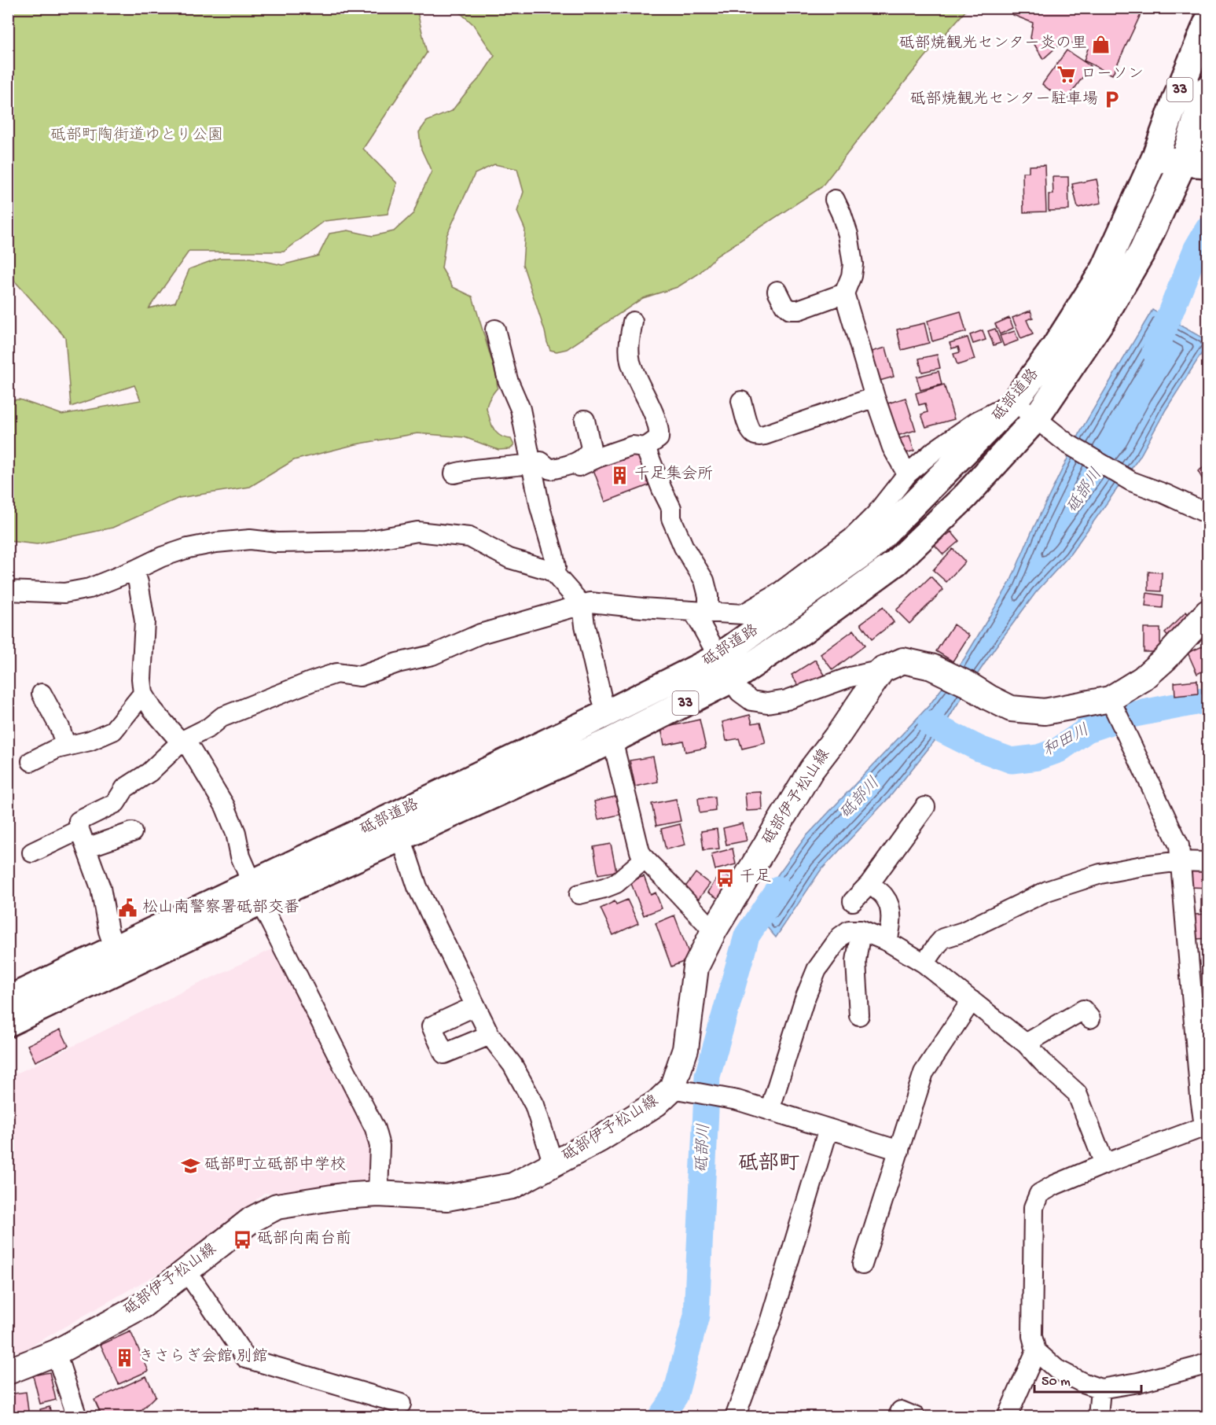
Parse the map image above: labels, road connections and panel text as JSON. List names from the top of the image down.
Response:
{
  "streets": {
    "highway": ["33", "砥部道路"],
    "main road": ["砥部伊予松山線"]
  },
  "districts": ["砥部町"],
  "water": ["砥部川", "和田川"],
  "parks": ["砥部町陶街道ゆとり公園"],
  "places": {
    "shop": ["砥部焼観光センター炎の里"],
    "supermarket": ["ローソン"],
    "parking": ["砥部焼観光センター駐車場"],
    "building": ["千足集会所", "きさらぎ会館 別館"],
    "bus stop": ["千足", "砥部向南台前"],
    "public building": ["松山南警察署砥部交番"],
    "school or university": ["砥部町立砥部中学校"]
  },
  "scale_bar": "50 m"
}
